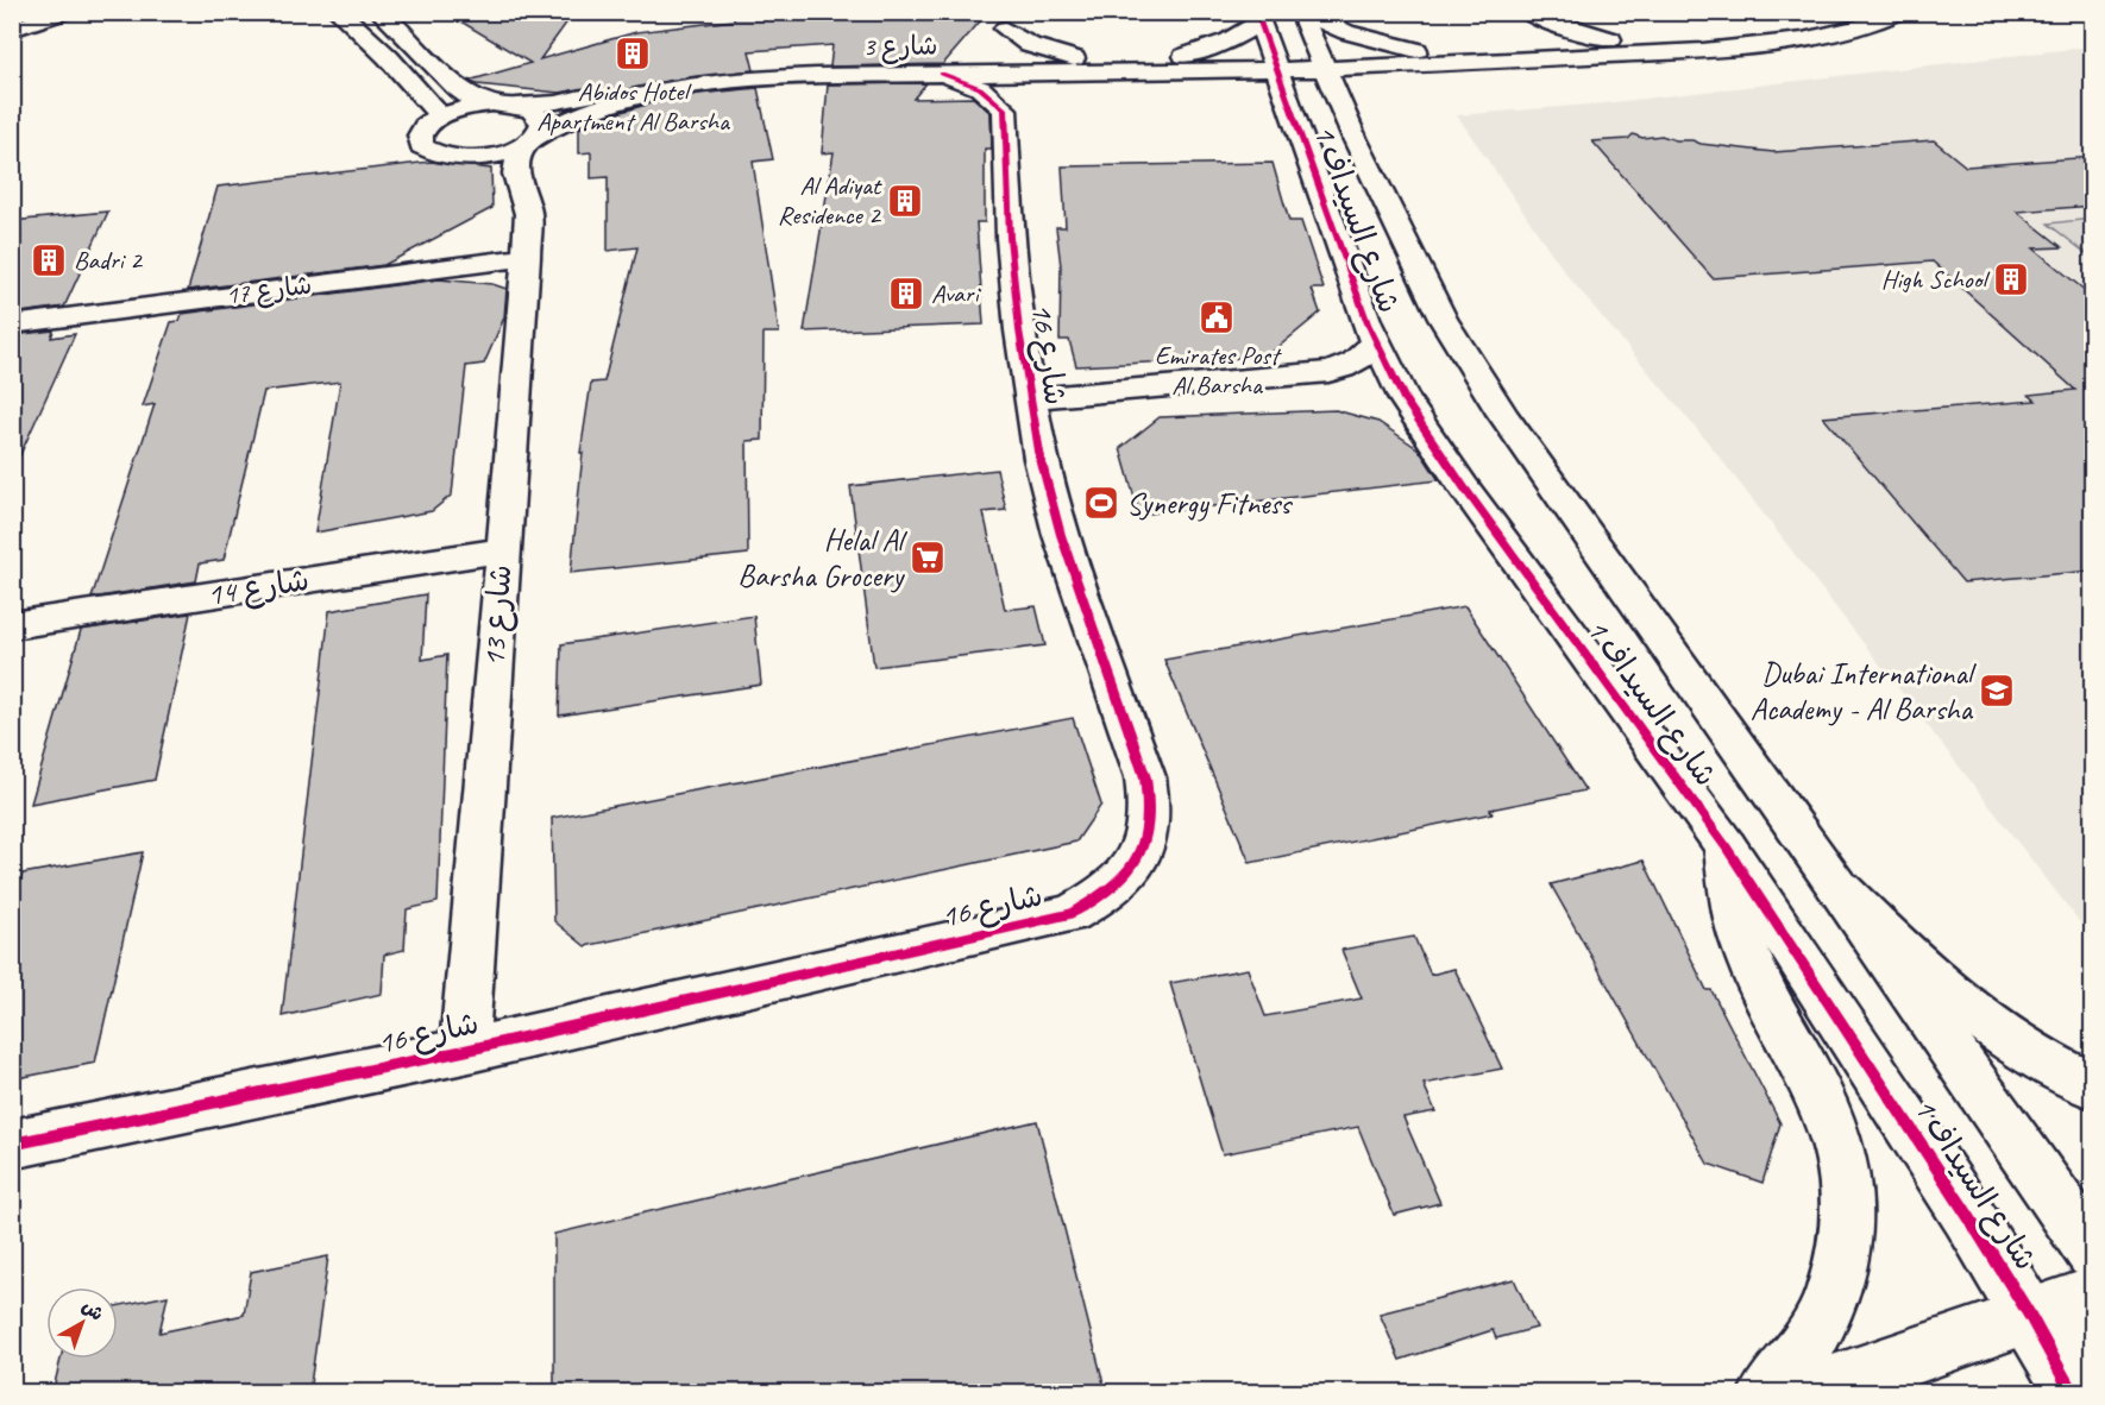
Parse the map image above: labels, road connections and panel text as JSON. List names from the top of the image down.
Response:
{
  "streets": {
    "street": [
      "شارع 3",
      "شارع السيداف 1",
      "شارع 17",
      "شارع 16",
      "شارع 14",
      "شارع 13"
    ]
  },
  "crossings": [
    ["شارع 3", "شارع السيداف 1"],
    ["شارع 3", "شارع 13"],
    ["شارع 17", "شارع 13"],
    ["شارع 16", "شارع 13"],
    ["شارع 14", "شارع 13"]
  ],
  "places": {
    "building": [
      "Abidos Hotel Apartment Al Barsha",
      "Al Adiyat Residence 2",
      "Badri 2",
      "High School",
      "Avari"
    ],
    "public building": ["Emirates Post Al Barsha"],
    "sports": ["Synergy Fitness"],
    "supermarket": ["Helal Al Barsha Grocery"],
    "school or university": ["Dubai International Academy - Al Barsha"]
  },
  "north": "top right"
}
